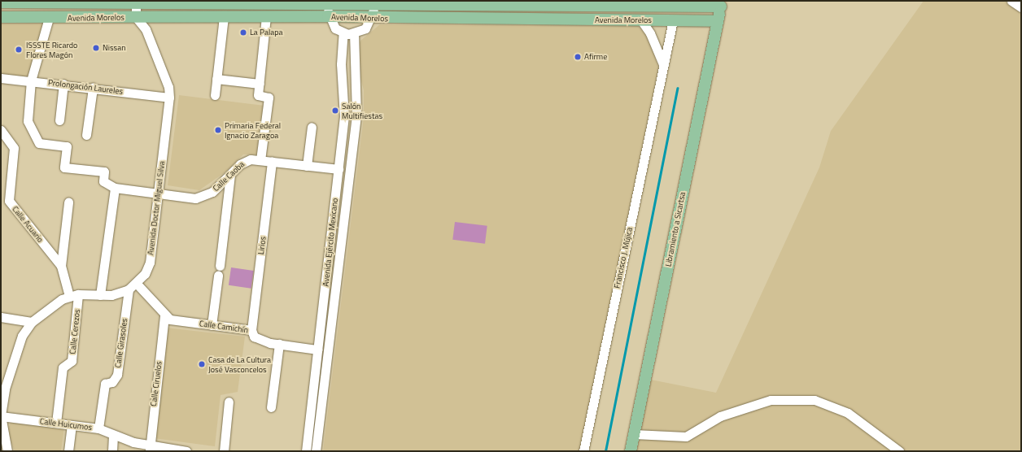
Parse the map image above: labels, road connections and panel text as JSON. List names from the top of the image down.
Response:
{
  "streets": {
    "main road": ["Avenida Morelos", "Libramiento a Sicartsa"],
    "street": [
      "Prolongación Laureles",
      "Calle Caoba",
      "Avenida Doctor Miguel Silva",
      "Calle Acuario",
      "Avenida Ejército Mexicano",
      "Lirios",
      "Francisco J. Mújica",
      "Calle Camichín",
      "Calle Cerezos",
      "Calle Girasoles",
      "Calle Ciruelos",
      "Calle Huicumos"
    ]
  },
  "crossings": [
    ["Avenida Morelos", "Avenida Doctor Miguel Silva"],
    ["Avenida Morelos", "Libramiento a Sicartsa"],
    ["Avenida Morelos", "Francisco J. Mújica"],
    ["Prolongación Laureles", "Avenida Doctor Miguel Silva"],
    ["Calle Caoba", "Avenida Doctor Miguel Silva"],
    ["Calle Caoba", "Avenida Ejército Mexicano"],
    ["Calle Caoba", "Lirios"],
    ["Avenida Doctor Miguel Silva", "Calle Acuario"],
    ["Avenida Doctor Miguel Silva", "Calle Cerezos"],
    ["Avenida Doctor Miguel Silva", "Calle Girasoles"],
    ["Avenida Doctor Miguel Silva", "Calle Huicumos"],
    ["Calle Acuario", "Calle Cerezos"],
    ["Avenida Ejército Mexicano", "Calle Camichín"],
    ["Lirios", "Calle Camichín"],
    ["Calle Camichín", "Calle Ciruelos"],
    ["Calle Cerezos", "Calle Huicumos"],
    ["Calle Girasoles", "Calle Huicumos"],
    ["Calle Ciruelos", "Calle Huicumos"]
  ],
  "places": [
    "La Palapa",
    "Nissan",
    "ISSSTE Ricardo Flores Magón",
    "Afirme",
    "Salón Multifiestas",
    "Primaria Federal Ignacio Zaragoa",
    "Casa de La Cultura José Vasconcelos"
  ]
}
